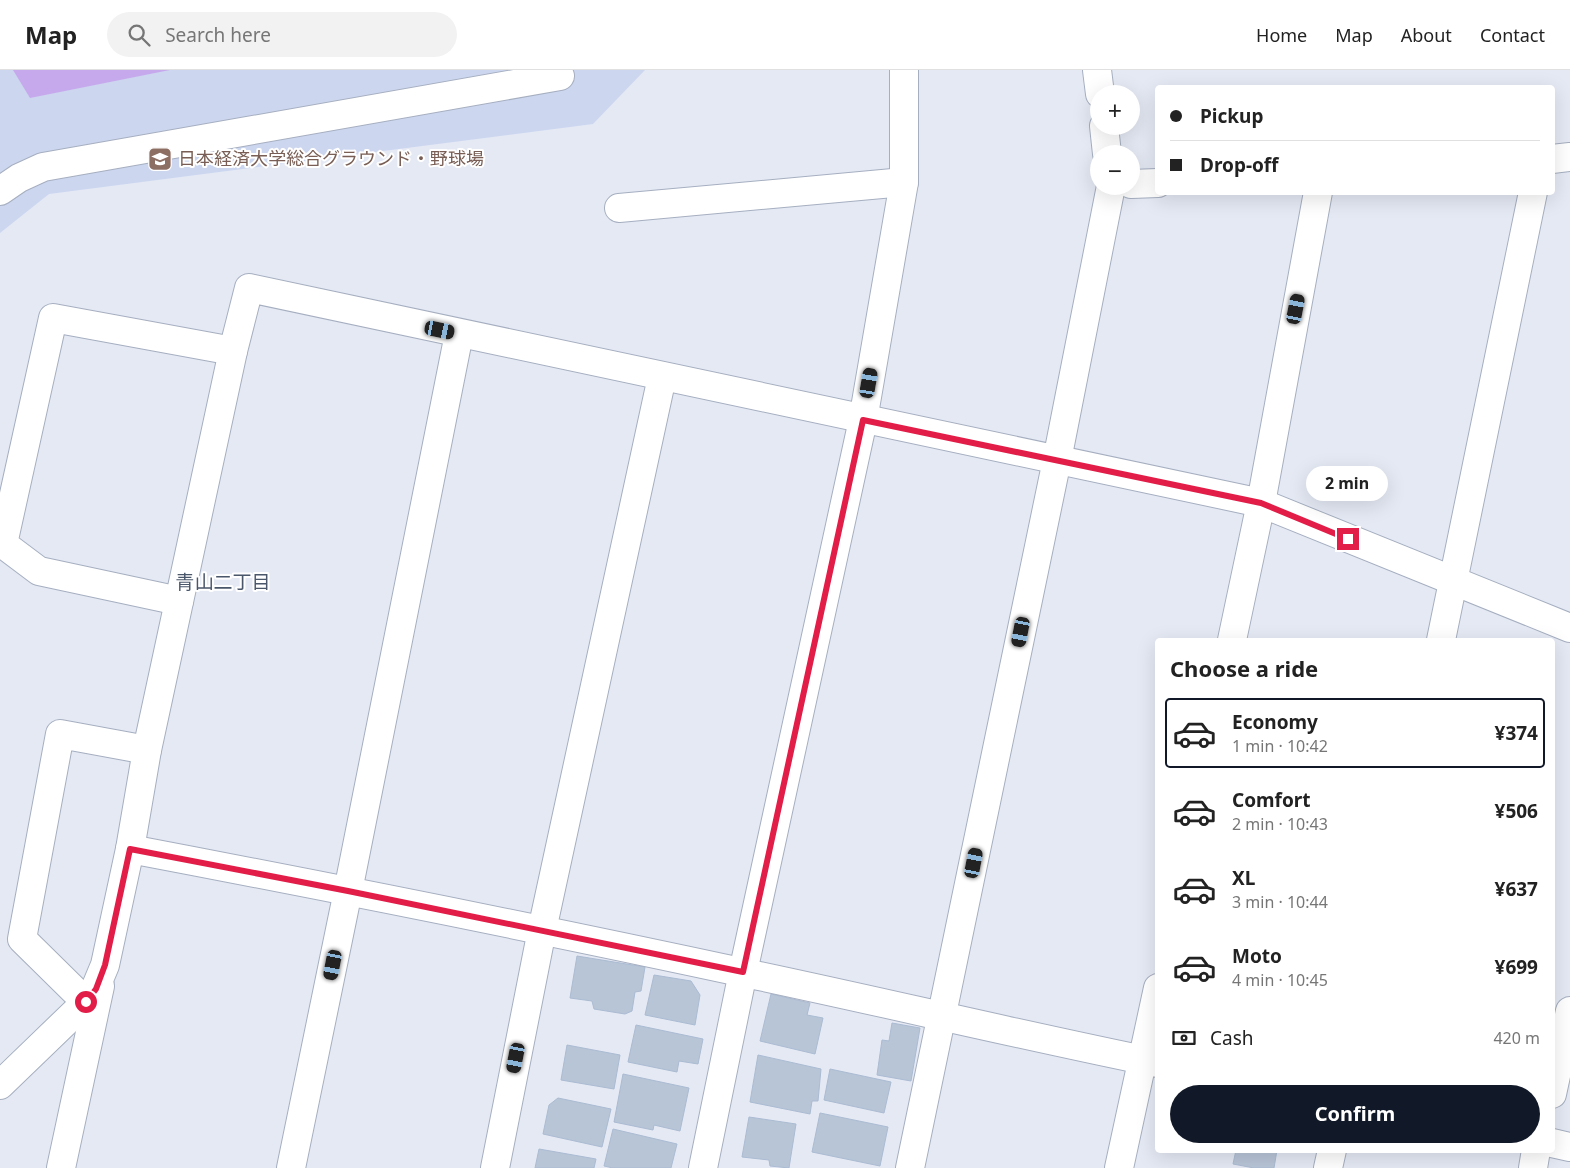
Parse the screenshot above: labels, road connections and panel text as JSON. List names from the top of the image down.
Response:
{
  "districts": ["青山二丁目"],
  "places": {
    "school or university": ["日本経済大学総合グラウンド・野球場"]
  },
  "page": {
    "header": "Map",
    "search": "Search here",
    "nav": [
      "Home",
      "Map",
      "About",
      "Contact"
    ],
    "map_buttons": ["+", "−"],
    "banner": ["Pickup", "Drop-off"],
    "bubble": "2 min",
    "heading": "Choose a ride",
    "list": [
      {
        "name": "Economy",
        "note": "1 min · 10:42",
        "value": "¥374"
      },
      {
        "name": "Comfort",
        "note": "2 min · 10:43",
        "value": "¥506"
      },
      {
        "name": "XL",
        "note": "3 min · 10:44",
        "value": "¥637"
      },
      {
        "name": "Moto",
        "note": "4 min · 10:45",
        "value": "¥699"
      }
    ],
    "pay": ["Cash", "420 m"],
    "buttons": "Confirm"
  }
}
